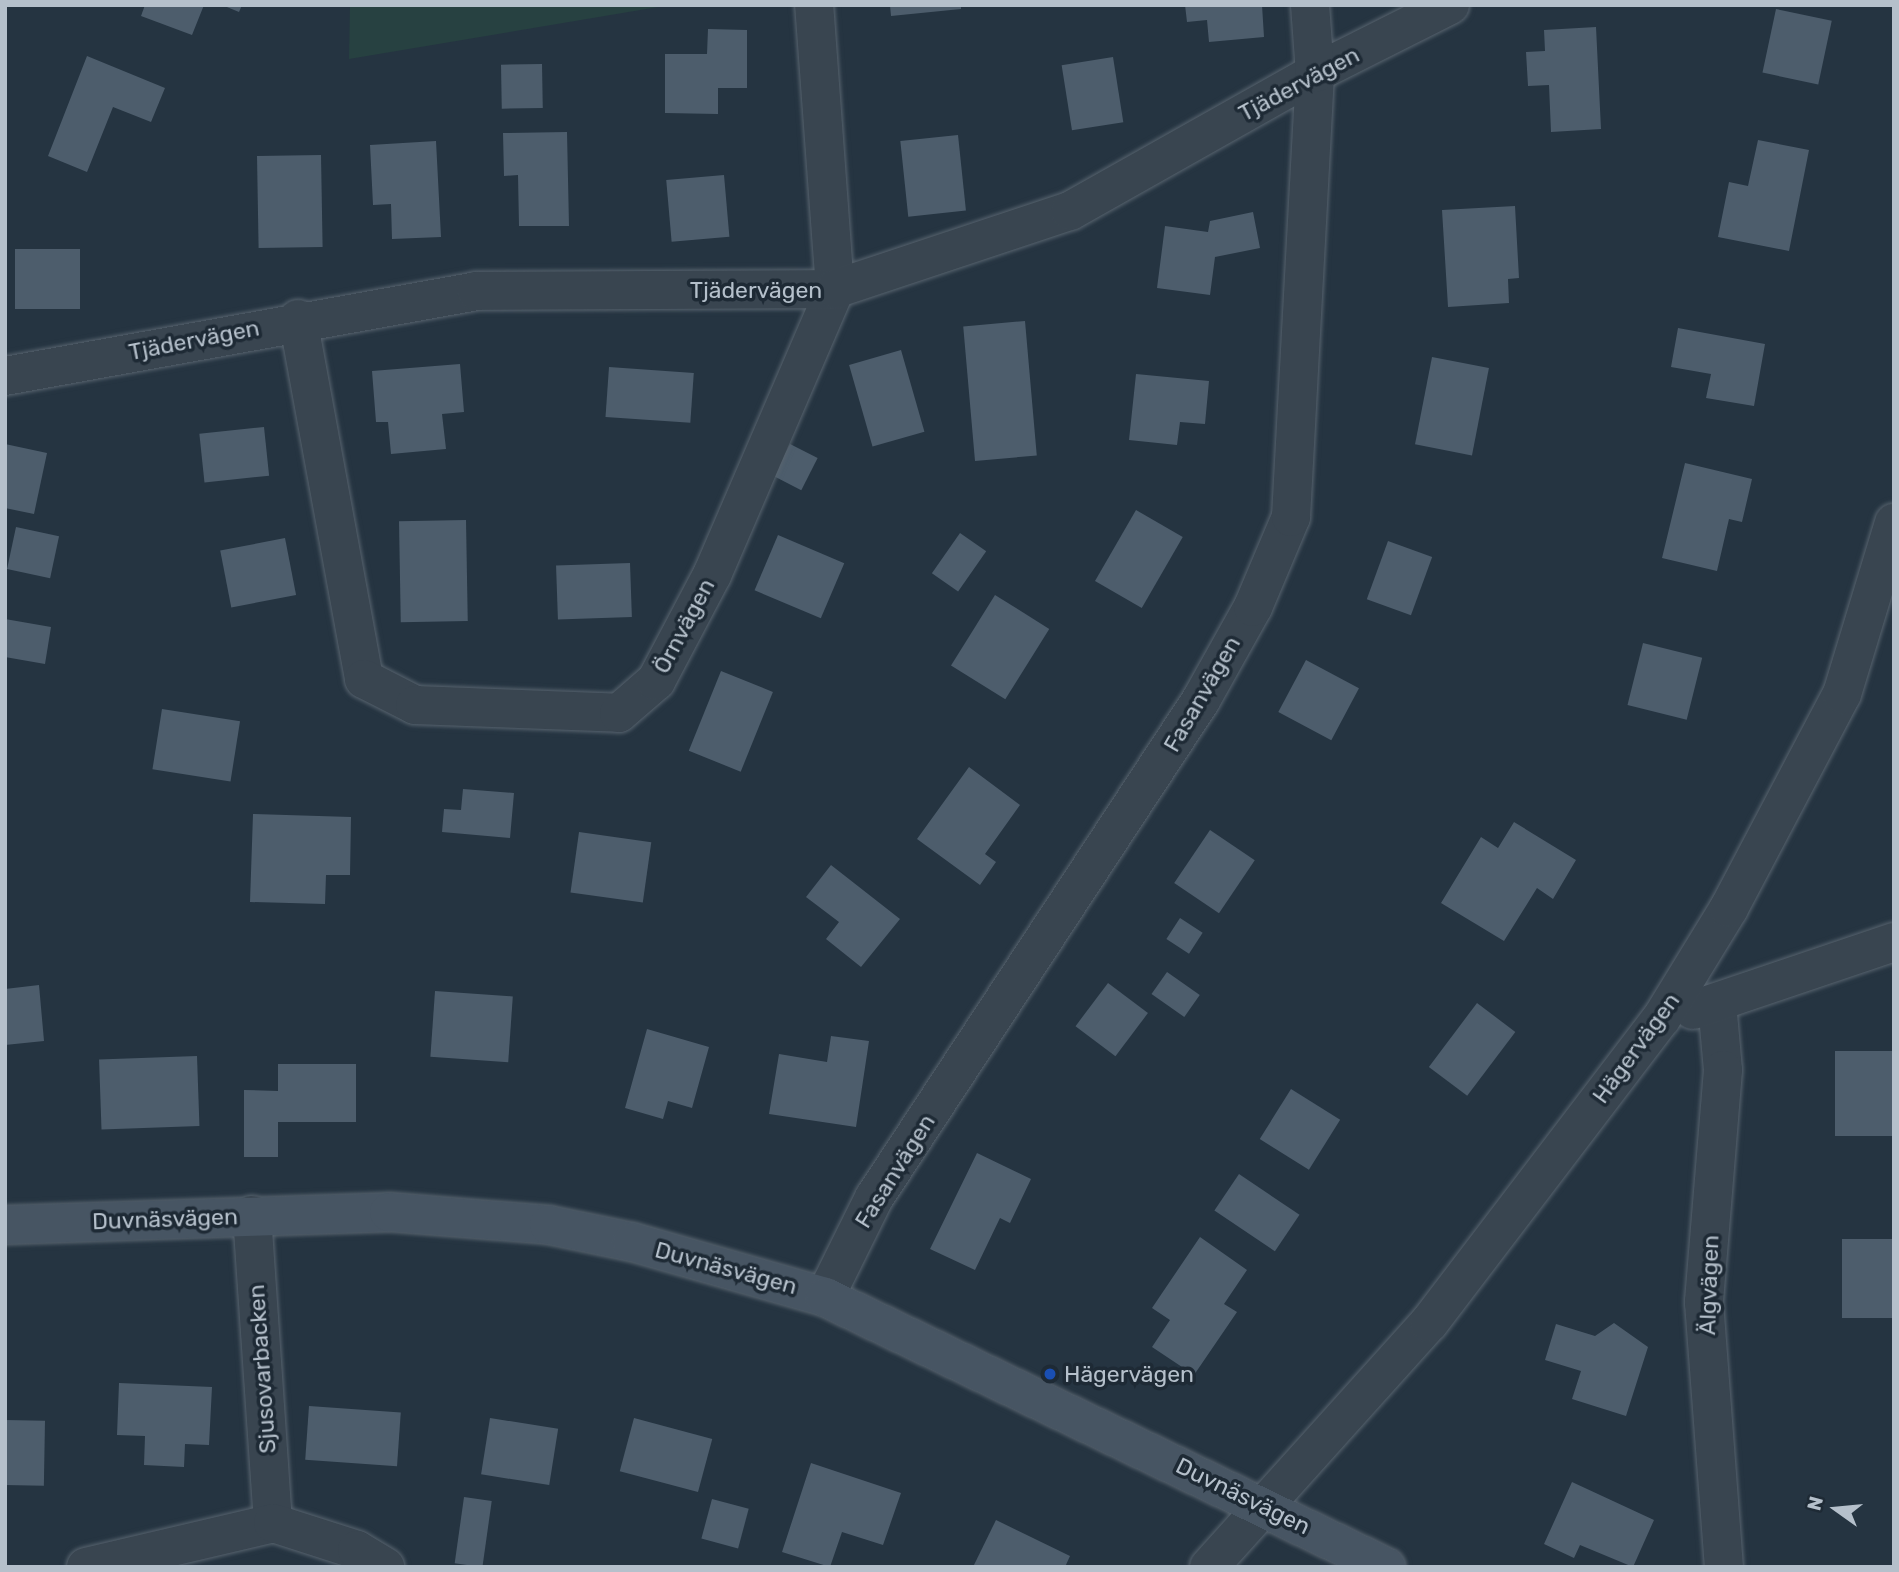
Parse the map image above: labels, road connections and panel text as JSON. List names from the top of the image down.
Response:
{
  "streets": {
    "street": [
      "Tjädervägen",
      "Örnvägen",
      "Fasanvägen",
      "Hägervägen",
      "Duvnäsvägen",
      "Älgvägen",
      "Sjusovarbacken"
    ]
  },
  "crossings": [
    ["Tjädervägen", "Örnvägen"],
    ["Tjädervägen", "Fasanvägen"],
    ["Fasanvägen", "Duvnäsvägen"],
    ["Hägervägen", "Duvnäsvägen"],
    ["Duvnäsvägen", "Sjusovarbacken"]
  ],
  "places": ["Hägervägen"],
  "north": "left"
}
